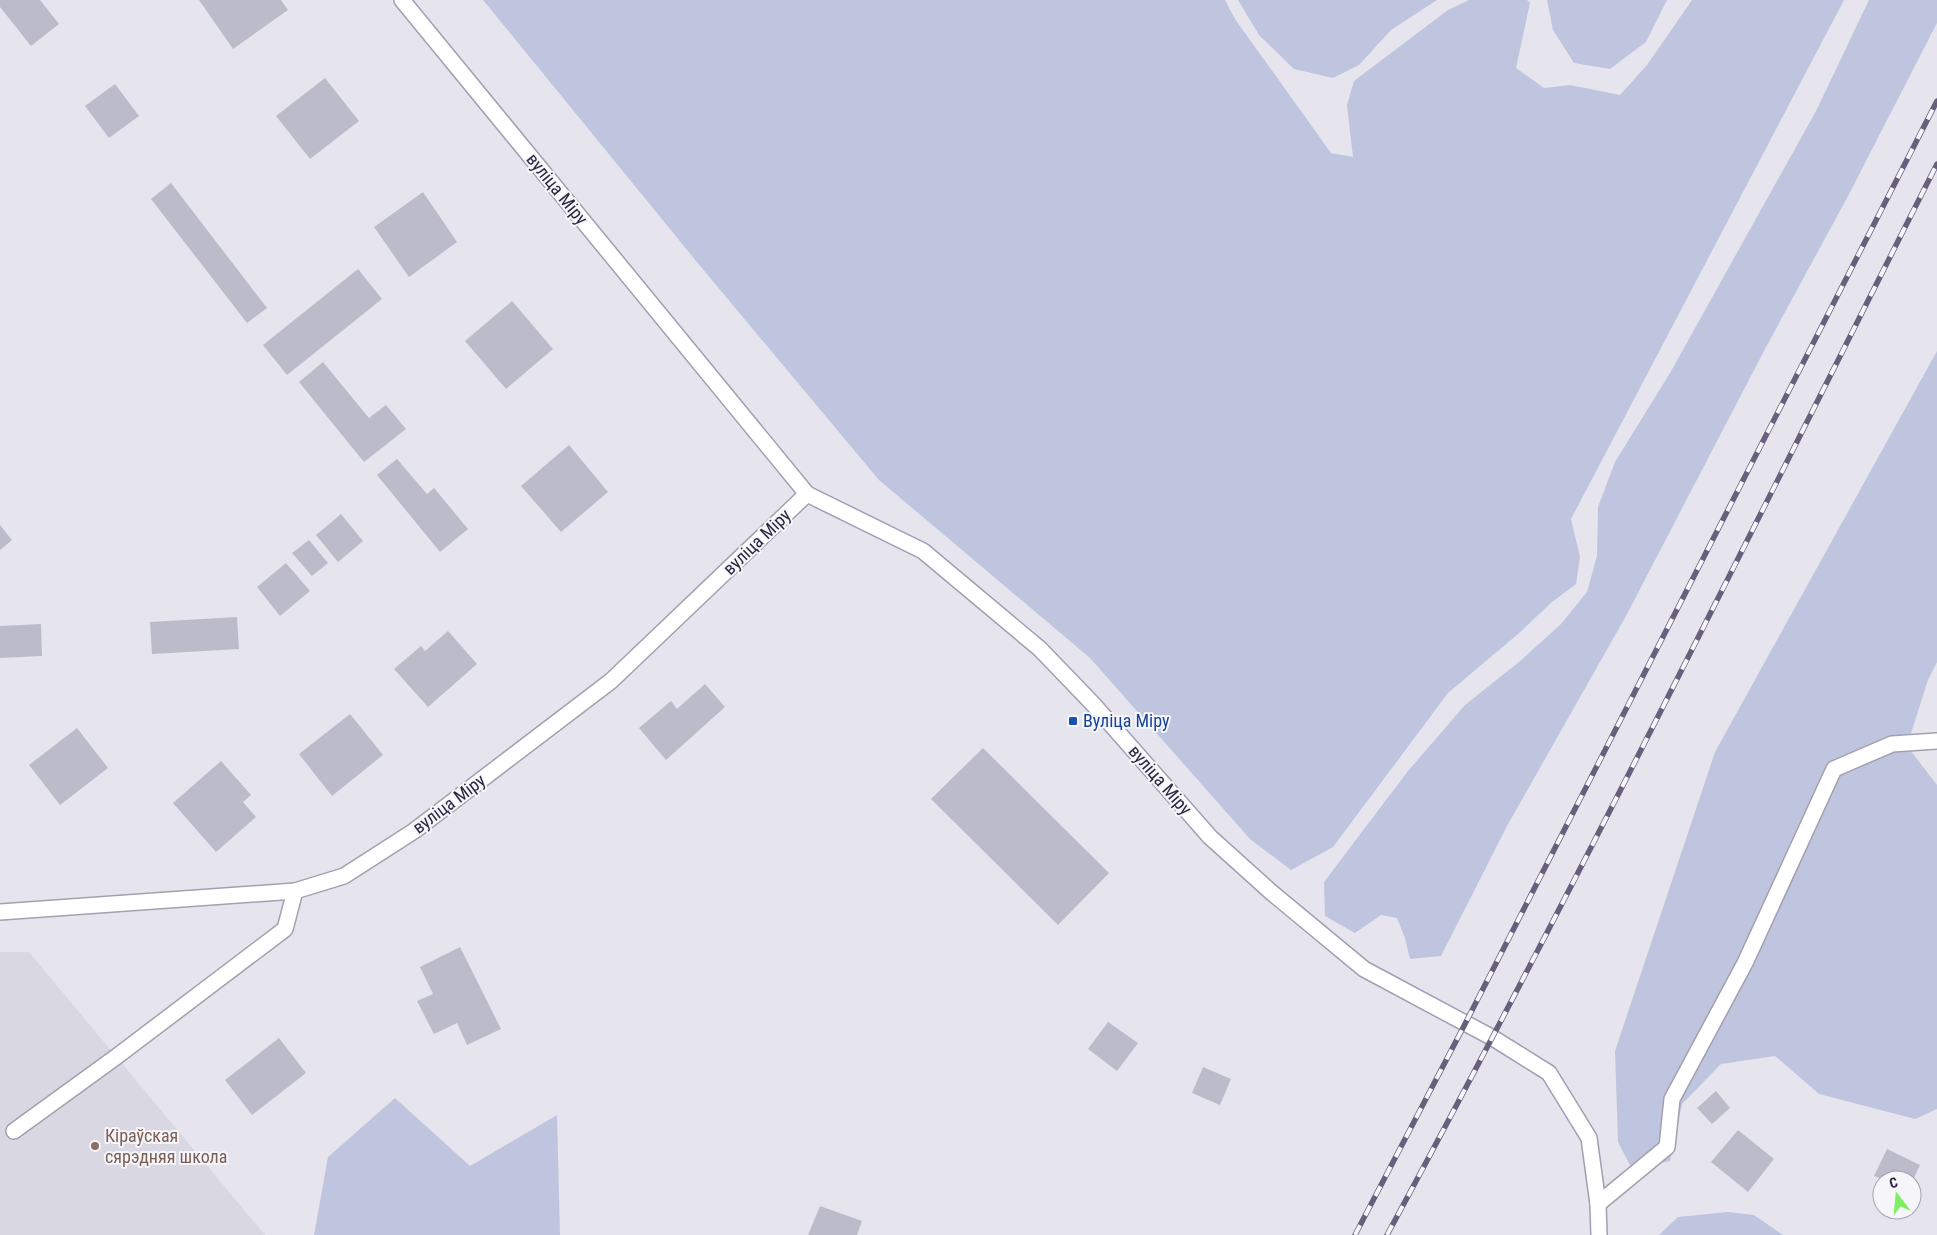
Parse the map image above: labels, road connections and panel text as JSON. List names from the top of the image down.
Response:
{
  "streets": {
    "street": ["вуліца Міру"]
  },
  "places": {
    "transit": ["Вуліца Міру"],
    "other": ["Кіраўская сярэдняя школа"]
  },
  "north": "top"
}
